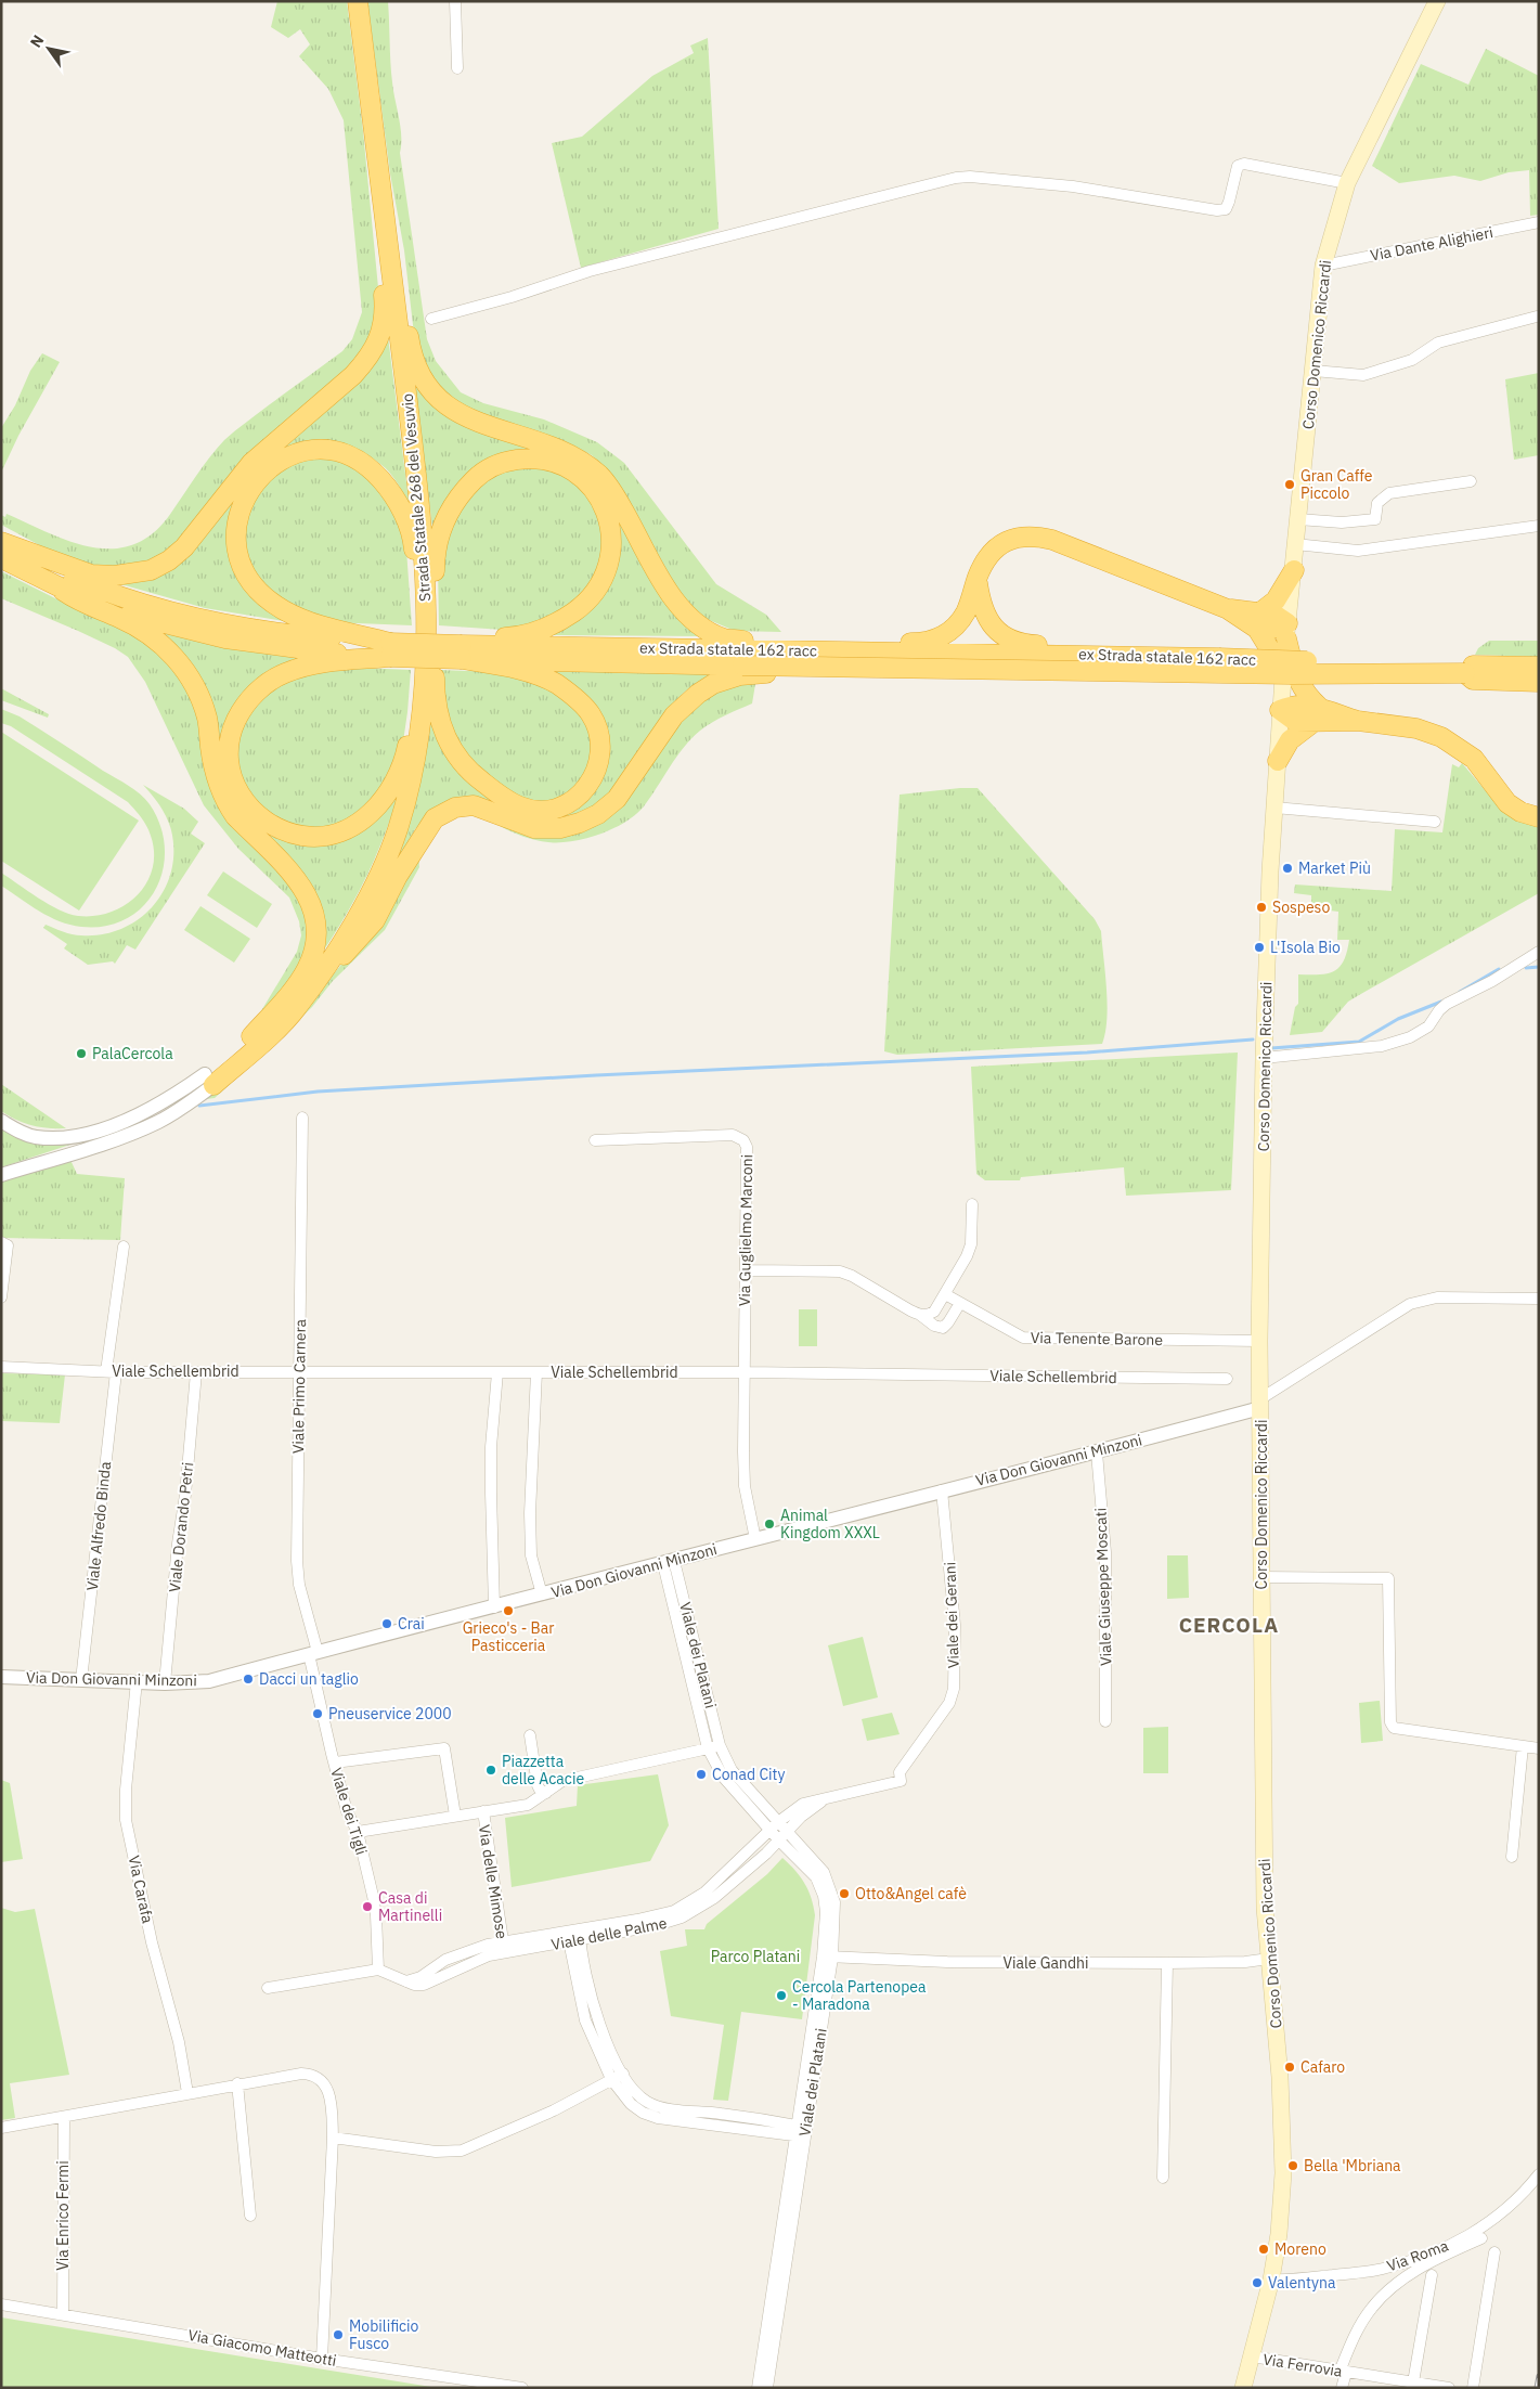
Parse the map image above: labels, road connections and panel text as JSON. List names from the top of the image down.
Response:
{
  "streets": {
    "highway": ["Strada Statale 268 del Vesuvio", "ex Strada statale 162 racc"],
    "main road": ["Corso Domenico Riccardi"],
    "street": [
      "Via Dante Alighieri",
      "Via Guglielmo Marconi",
      "Via Tenente Barone",
      "Viale Schellembrid",
      "Viale Primo Carnera",
      "Via Don Giovanni Minzoni",
      "Viale Alfredo Binda",
      "Viale Dorando Petri",
      "Viale Giuseppe Moscati",
      "Viale dei Gerani",
      "Viale dei Platani",
      "Viale dei Tigli",
      "Via delle Mimose",
      "Via Carafa",
      "Viale delle Palme",
      "Viale Gandhi",
      "Via Enrico Fermi",
      "Via Roma",
      "Via Giacomo Matteotti",
      "Via Ferrovia"
    ]
  },
  "crossings": [
    ["Via Dante Alighieri", "Corso Domenico Riccardi"],
    ["Corso Domenico Riccardi", "Via Tenente Barone"],
    ["Corso Domenico Riccardi", "Via Don Giovanni Minzoni"],
    ["Corso Domenico Riccardi", "Viale Gandhi"],
    ["Corso Domenico Riccardi", "Via Roma"],
    ["Corso Domenico Riccardi", "Via Ferrovia"],
    ["Via Guglielmo Marconi", "Viale Schellembrid"],
    ["Via Guglielmo Marconi", "Via Don Giovanni Minzoni"],
    ["Viale Schellembrid", "Viale Primo Carnera"],
    ["Viale Schellembrid", "Viale Alfredo Binda"],
    ["Viale Schellembrid", "Viale Dorando Petri"],
    ["Viale Primo Carnera", "Via Don Giovanni Minzoni"],
    ["Viale Primo Carnera", "Viale dei Tigli"],
    ["Via Don Giovanni Minzoni", "Viale Alfredo Binda"],
    ["Via Don Giovanni Minzoni", "Viale Dorando Petri"],
    ["Via Don Giovanni Minzoni", "Viale Giuseppe Moscati"],
    ["Via Don Giovanni Minzoni", "Viale dei Gerani"],
    ["Via Don Giovanni Minzoni", "Viale dei Platani"],
    ["Via Don Giovanni Minzoni", "Viale dei Tigli"],
    ["Via Don Giovanni Minzoni", "Via Carafa"],
    ["Viale dei Gerani", "Viale dei Platani"],
    ["Viale dei Gerani", "Viale delle Palme"],
    ["Viale dei Platani", "Viale delle Palme"],
    ["Viale dei Platani", "Viale Gandhi"],
    ["Viale dei Tigli", "Viale delle Palme"],
    ["Via delle Mimose", "Viale delle Palme"],
    ["Via Enrico Fermi", "Via Giacomo Matteotti"],
    ["Via Roma", "Via Ferrovia"]
  ],
  "districts": ["CERCOLA"],
  "parks": ["Parco Platani"],
  "places": [
    "Gran Caffe Piccolo",
    "Market Più",
    "Sospeso",
    "L'Isola Bio",
    "PalaCercola",
    "Animal Kingdom XXXL",
    "Grieco's - Bar Pasticceria",
    "Crai",
    "Dacci un taglio",
    "Pneuservice 2000",
    "Piazzetta delle Acacie",
    "Conad City",
    "Otto&Angel cafè",
    "Casa di Martinelli",
    "Cercola Partenopea - Maradona",
    "Cafaro",
    "Bella 'Mbriana",
    "Moreno",
    "Valentyna",
    "Mobilificio Fusco"
  ],
  "north": "top left"
}
